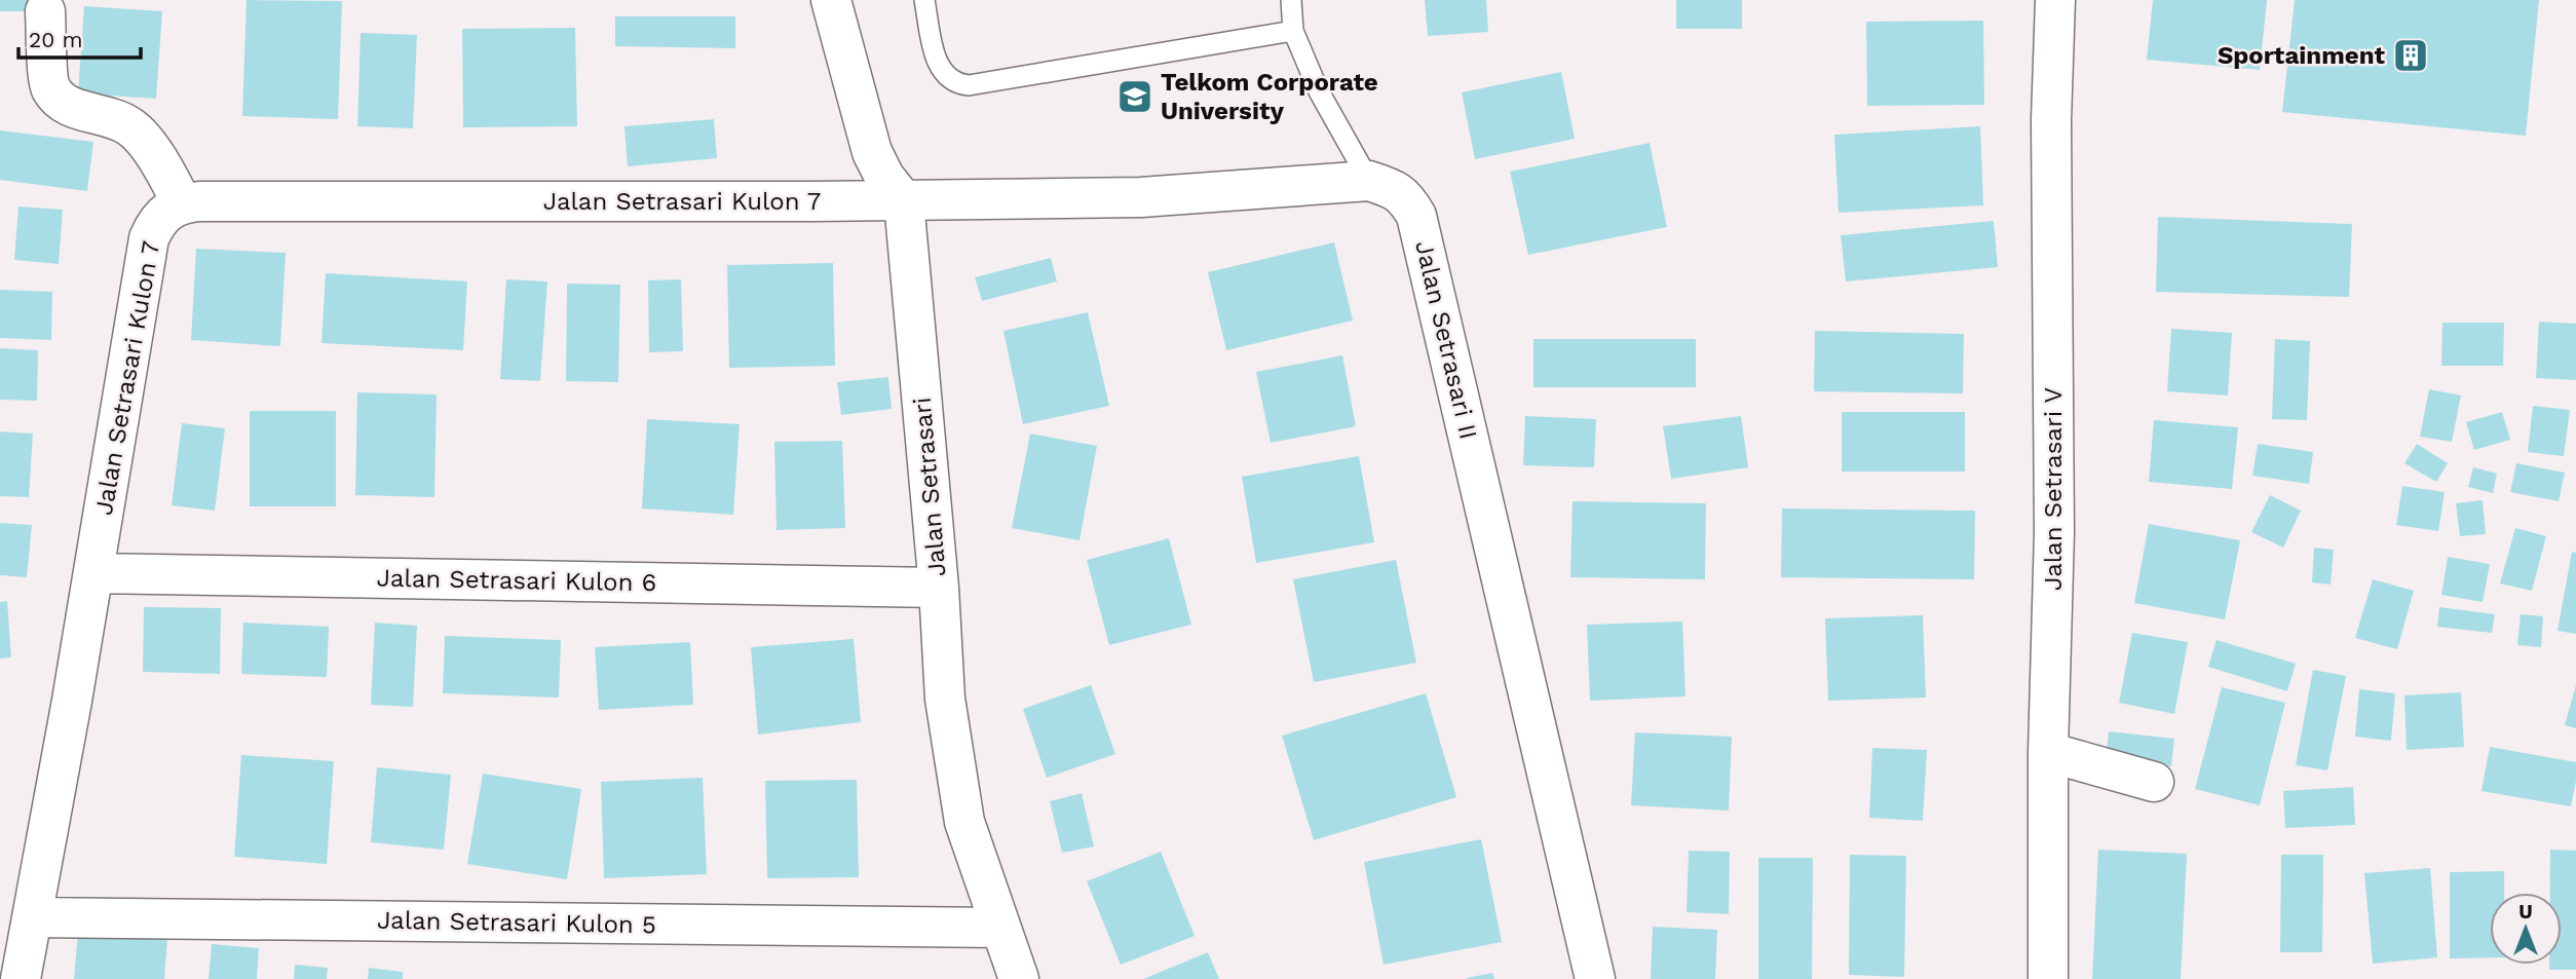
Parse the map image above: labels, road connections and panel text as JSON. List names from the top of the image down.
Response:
{
  "streets": {
    "street": [
      "Jalan Setrasari Kulon 7",
      "Jalan Setrasari II",
      "Jalan Setrasari",
      "Jalan Setrasari V",
      "Jalan Setrasari Kulon 6",
      "Jalan Setrasari Kulon 5"
    ]
  },
  "crossings": [
    ["Jalan Setrasari Kulon 7", "Jalan Setrasari II"],
    ["Jalan Setrasari Kulon 7", "Jalan Setrasari"],
    ["Jalan Setrasari Kulon 7", "Jalan Setrasari Kulon 6"],
    ["Jalan Setrasari Kulon 7", "Jalan Setrasari Kulon 5"],
    ["Jalan Setrasari II", "Jalan Setrasari"],
    ["Jalan Setrasari", "Jalan Setrasari Kulon 6"],
    ["Jalan Setrasari", "Jalan Setrasari Kulon 5"]
  ],
  "places": {
    "building": ["Sportainment"],
    "school or university": ["Telkom Corporate University"]
  },
  "scale_bar": "20 m",
  "north": "top"
}
